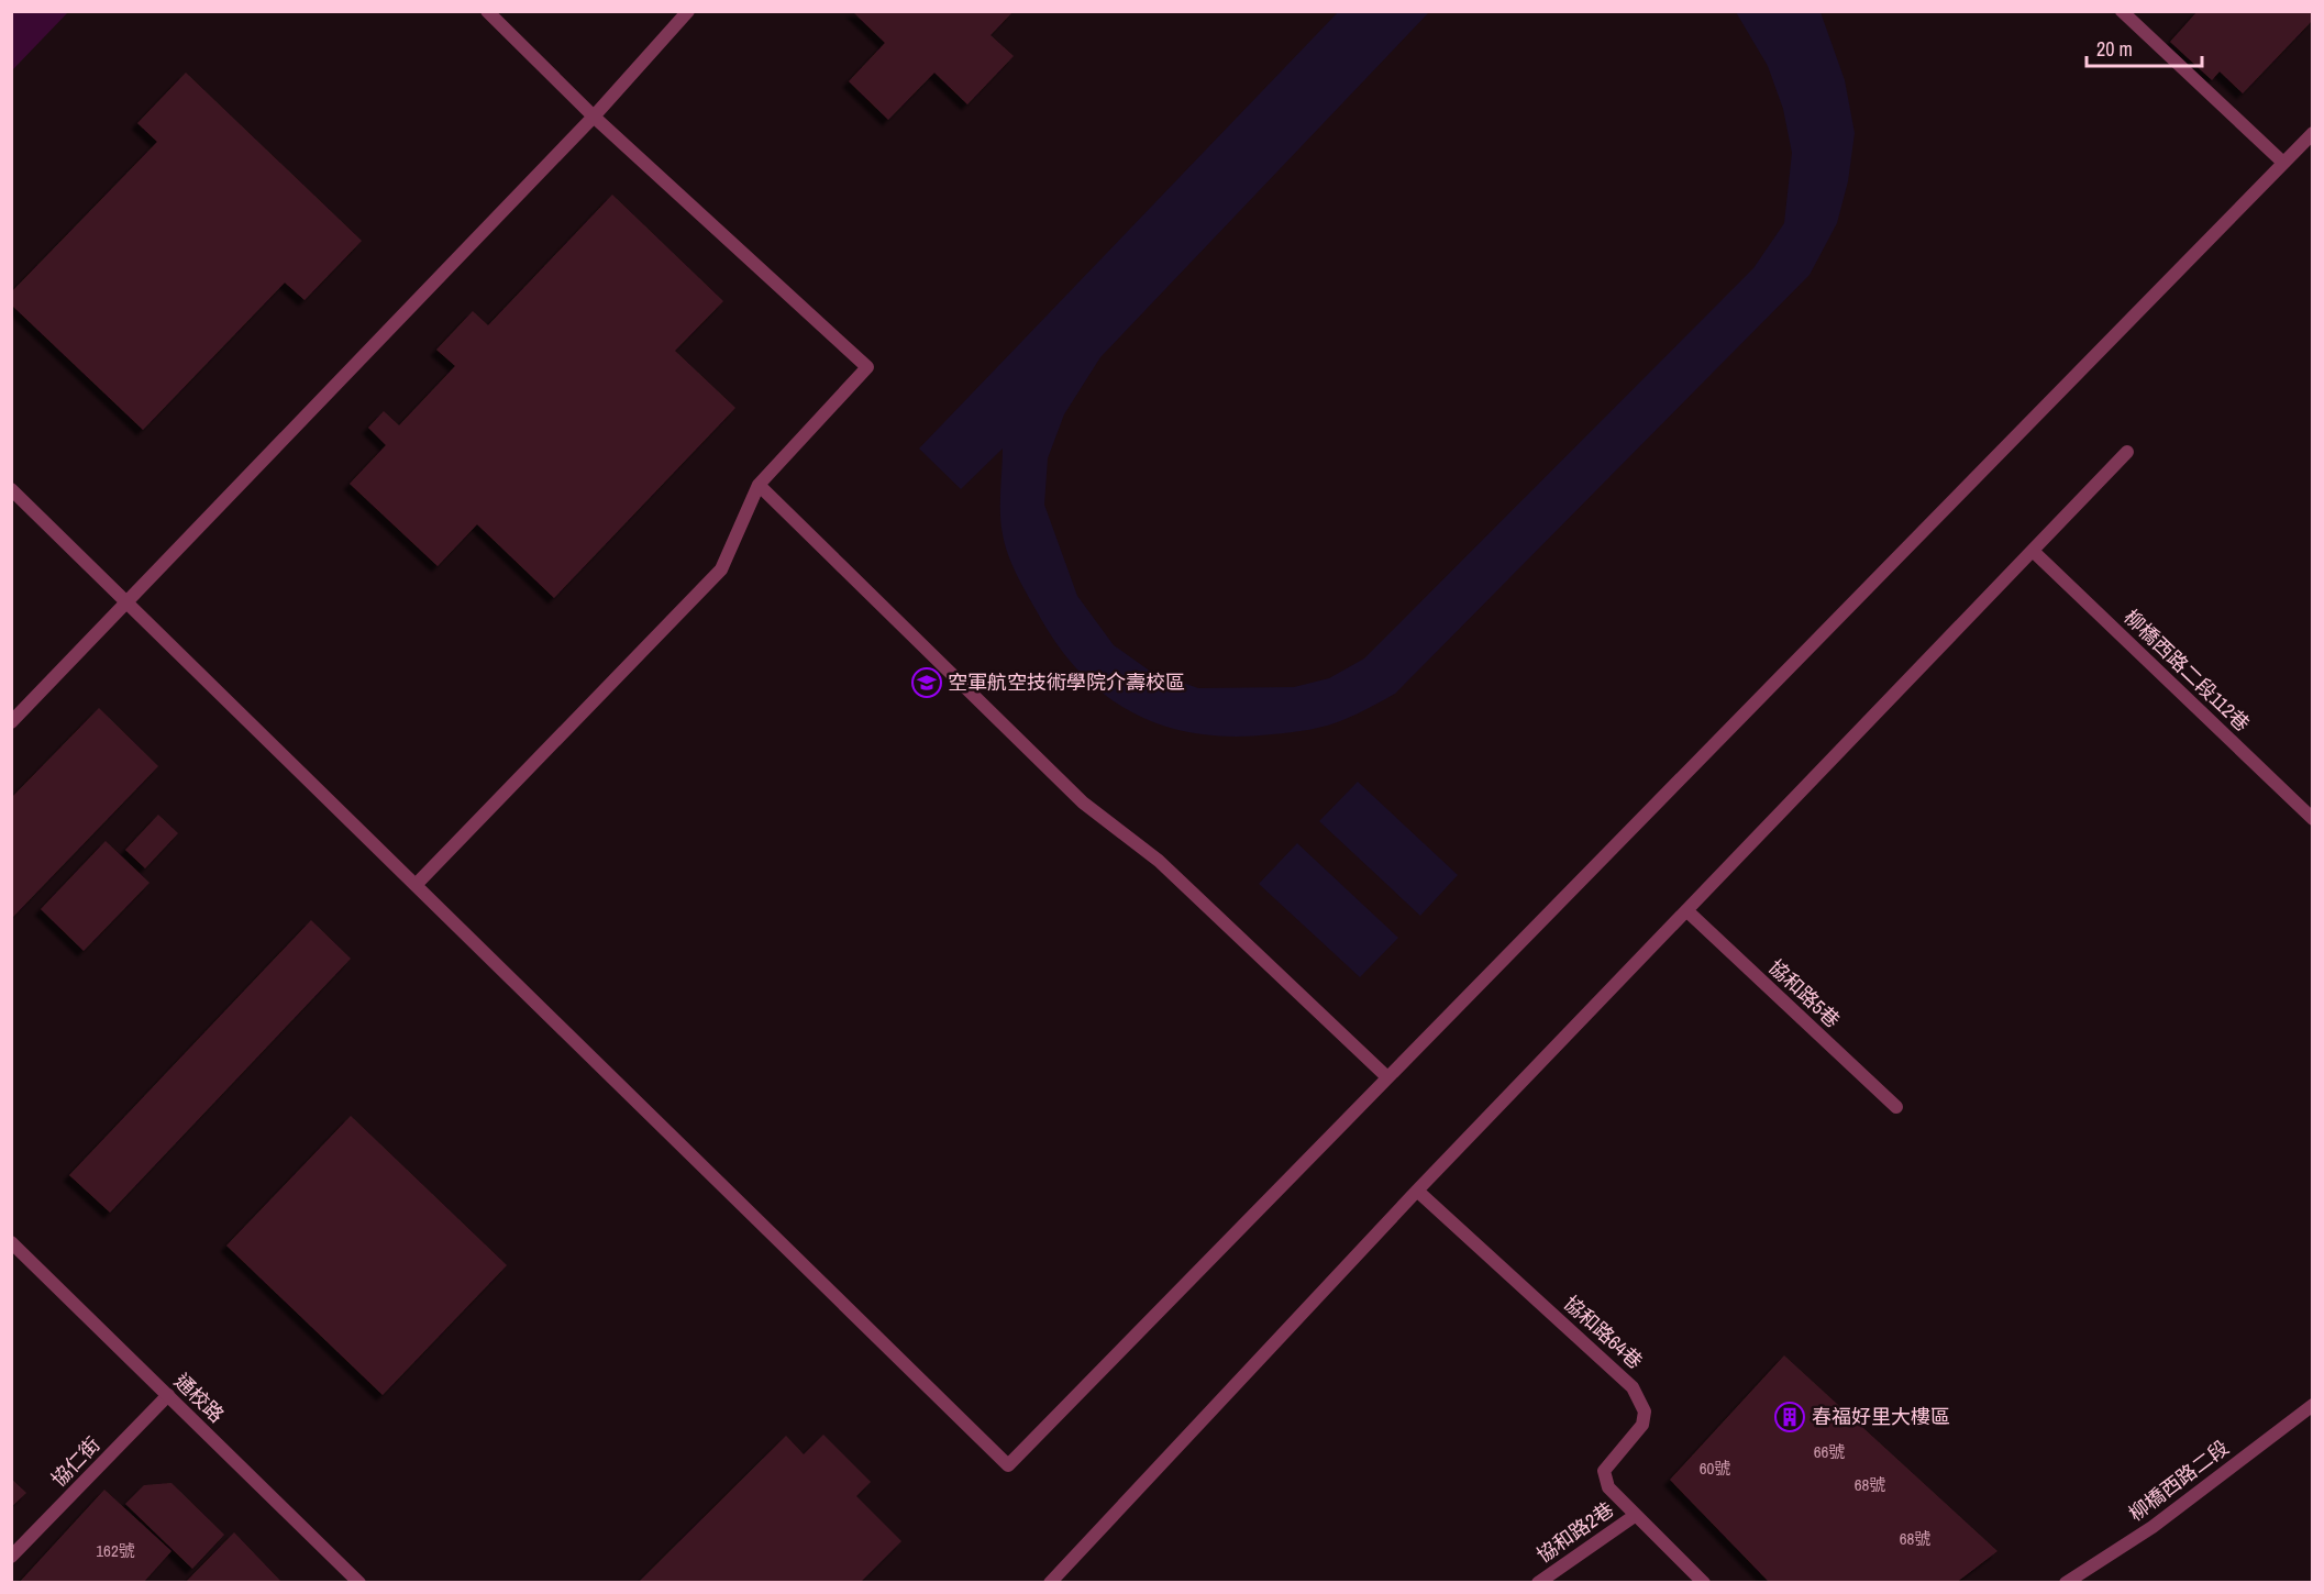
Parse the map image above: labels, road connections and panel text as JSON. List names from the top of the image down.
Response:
{
  "streets": {
    "street": [
      "柳橋西路二段112巷",
      "協和路5巷",
      "協和路64巷",
      "通校路",
      "協仁街",
      "柳橋西路二段",
      "協和路2巷"
    ]
  },
  "crossings": [
    ["協和路64巷", "協和路2巷"],
    ["通校路", "協仁街"]
  ],
  "places": {
    "school or university": ["空軍航空技術學院介壽校區"],
    "building": ["春福好里大樓區"]
  },
  "house_numbers": [
    "66號",
    "60號",
    "68號",
    "68號",
    "162號"
  ],
  "scale_bar": "20 m"
}
